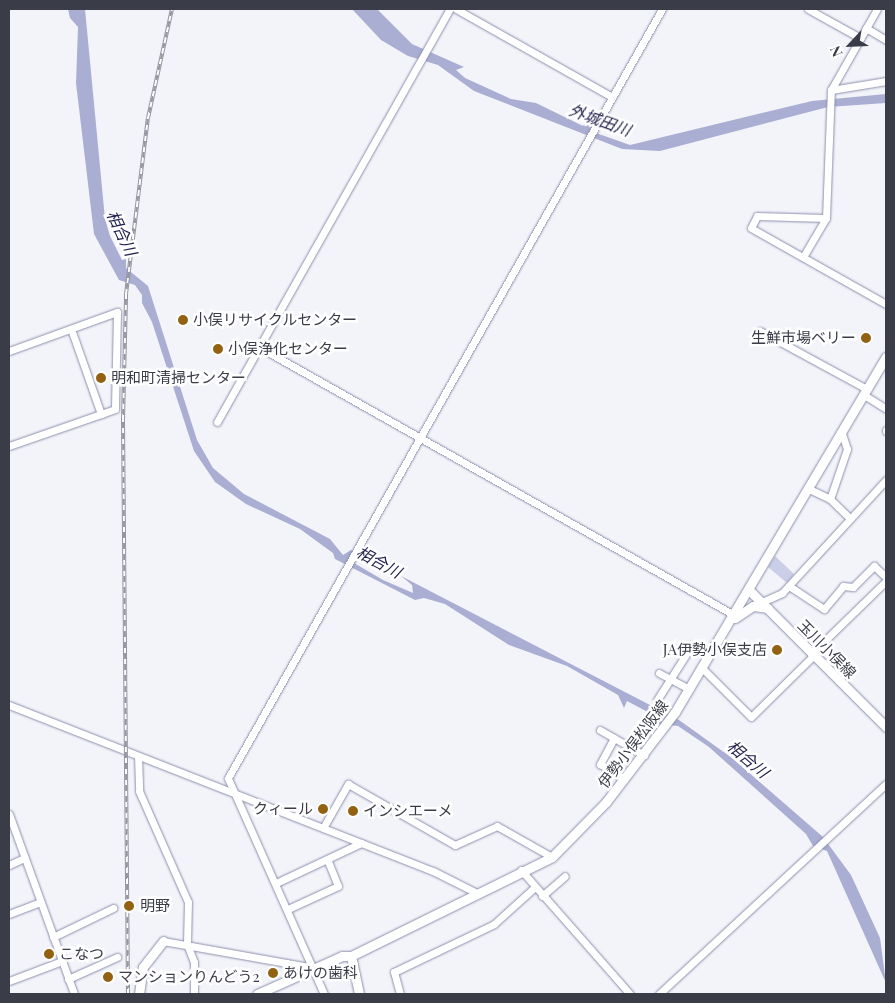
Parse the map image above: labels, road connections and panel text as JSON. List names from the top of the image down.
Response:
{
  "streets": {
    "main road": ["玉川小俣線", "伊勢小俣松阪線"]
  },
  "crossings": [
    ["玉川小俣線", "伊勢小俣松阪線"]
  ],
  "water": ["外城田川", "相合川"],
  "places": [
    "小俣リサイクルセンター",
    "生鮮市場ベリー",
    "小俣浄化センター",
    "明和町清掃センター",
    "JA伊勢小俣支店",
    "クィール",
    "インシエーメ",
    "明野",
    "こなつ",
    "あけの歯科",
    "マンションりんどう2"
  ],
  "north": "bottom left"
}
